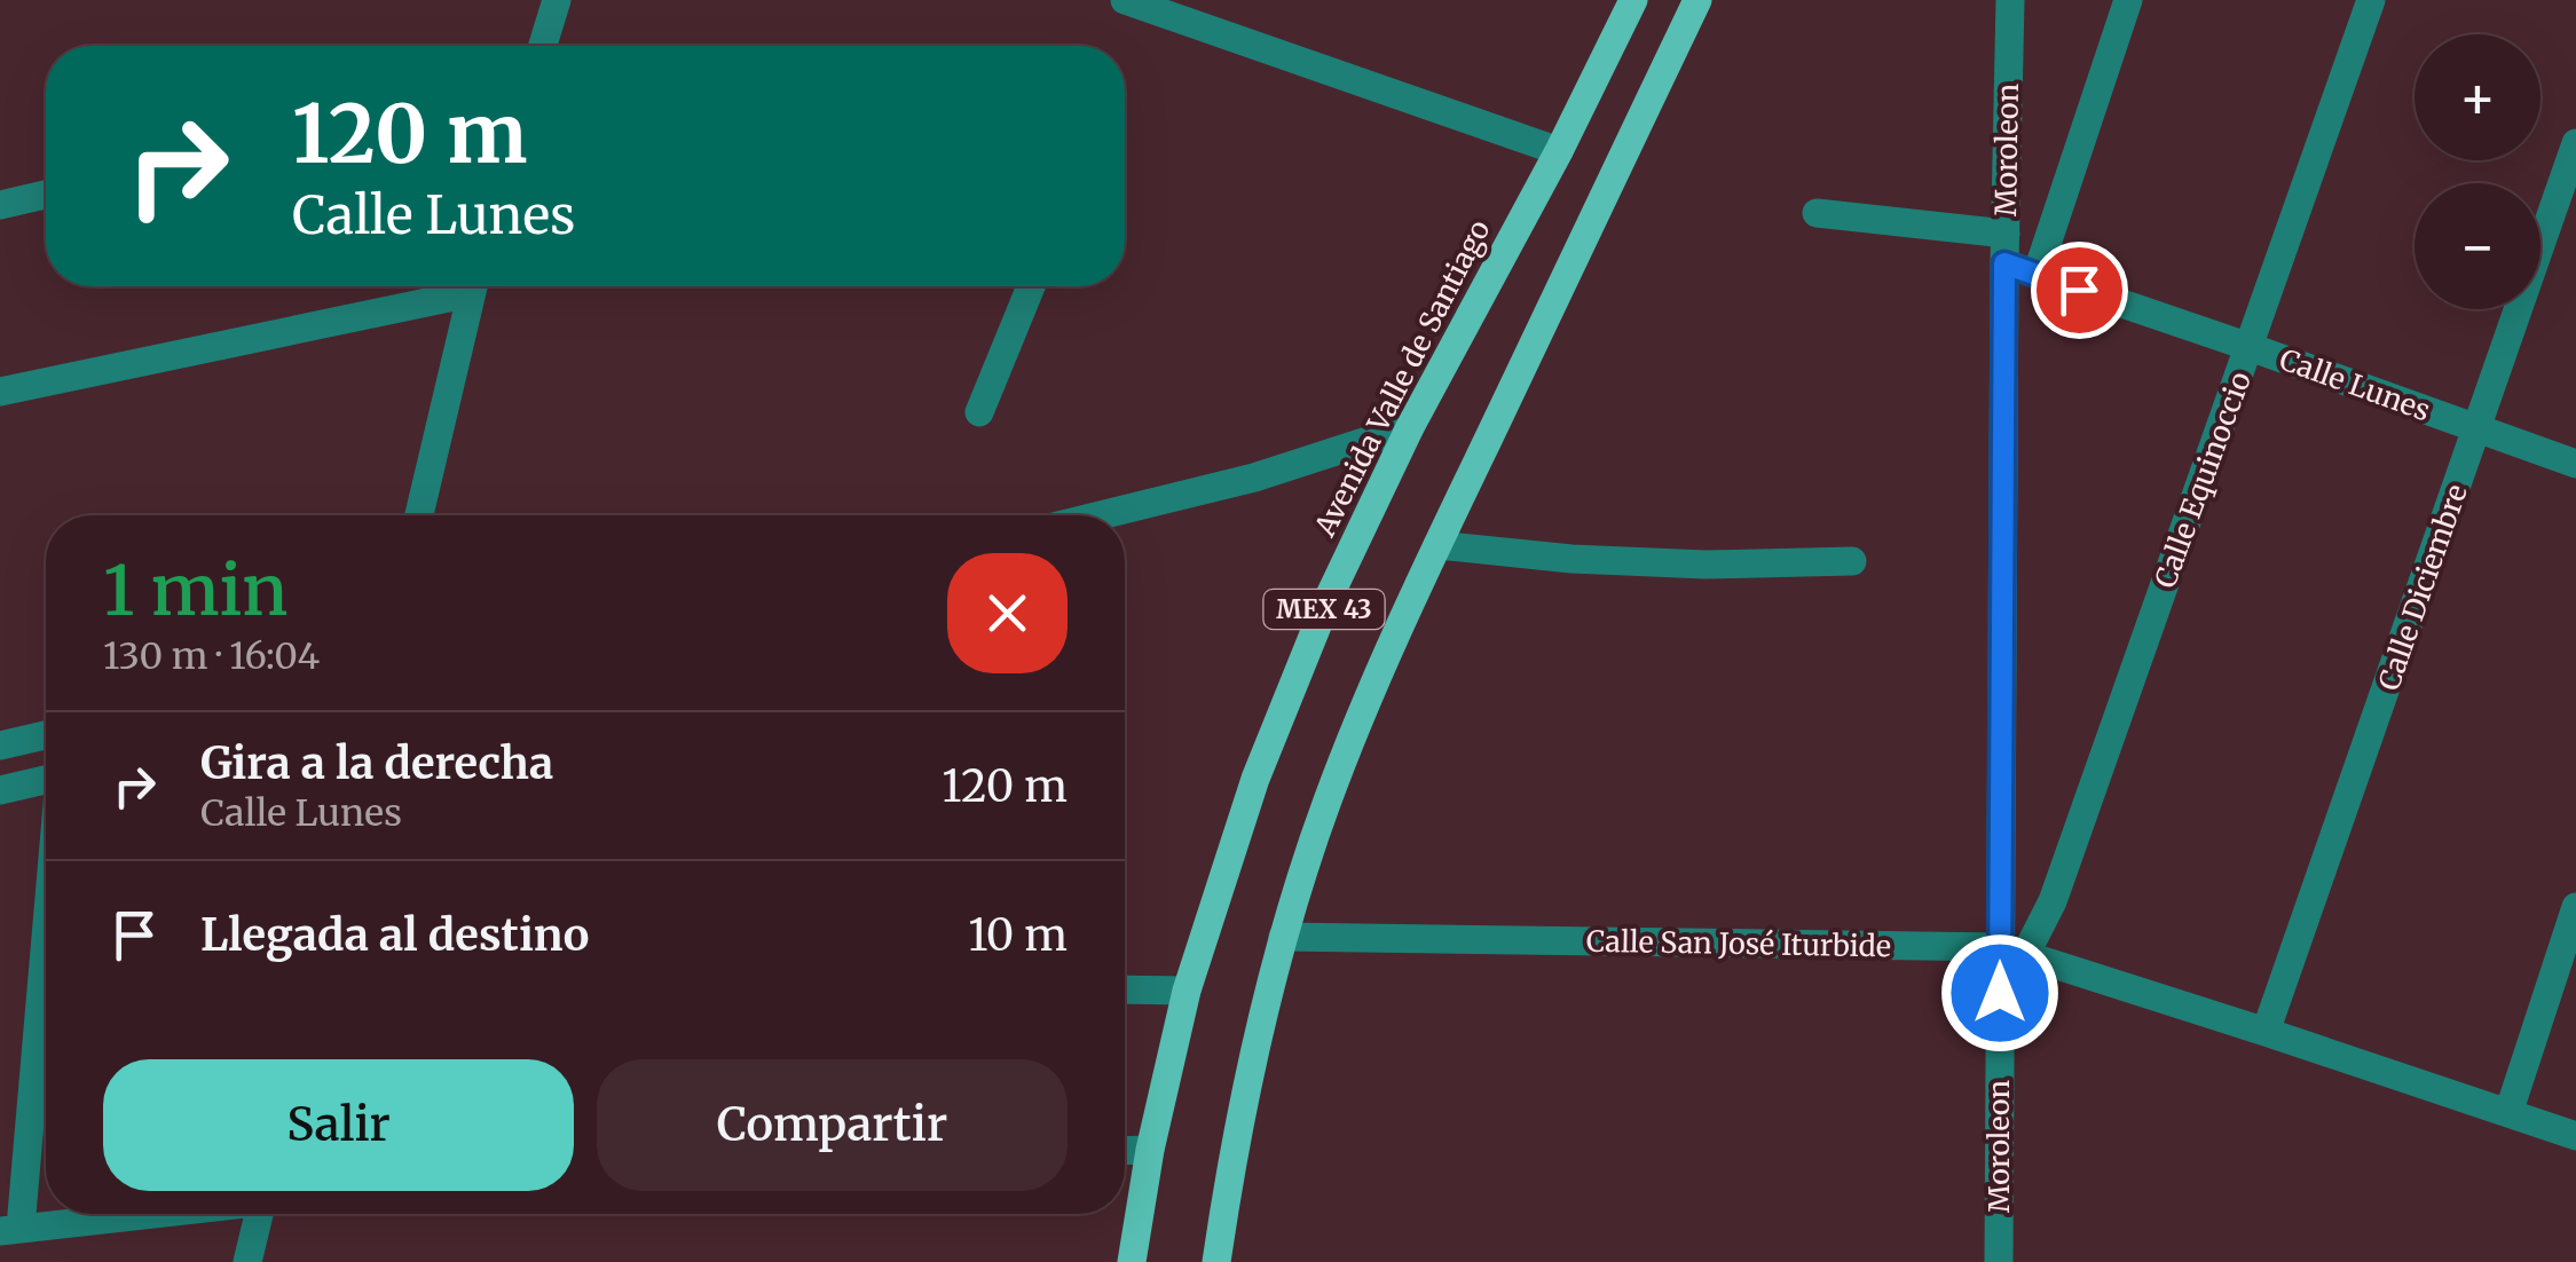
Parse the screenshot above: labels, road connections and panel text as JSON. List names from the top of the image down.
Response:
{
  "streets": {
    "main road": ["Avenida Valle de Santiago", "MEX 43"],
    "street": [
      "Moroleon",
      "Calle Lunes",
      "Calle Equinoccio",
      "Calle Diciembre",
      "Calle San José Iturbide"
    ]
  },
  "crossings": [
    ["Moroleon", "Calle Lunes"],
    ["Moroleon", "Calle Equinoccio"],
    ["Moroleon", "Calle San José Iturbide"],
    ["Calle Lunes", "Calle Equinoccio"],
    ["Calle Lunes", "Calle Diciembre"],
    ["Calle Equinoccio", "Calle San José Iturbide"],
    ["Calle Diciembre", "Calle San José Iturbide"],
    ["MEX 43", "Calle San José Iturbide"]
  ],
  "page": {
    "map_buttons": ["+", "−"],
    "turn": ["120 m", "Calle Lunes"],
    "heading": ["1 min", "130 m · 16:04"],
    "list": [
      {
        "name": "Gira a la derecha",
        "note": "Calle Lunes",
        "value": "120 m"
      },
      {
        "name": "Llegada al destino",
        "value": "10 m"
      }
    ],
    "buttons": ["Salir", "Compartir"]
  }
}
